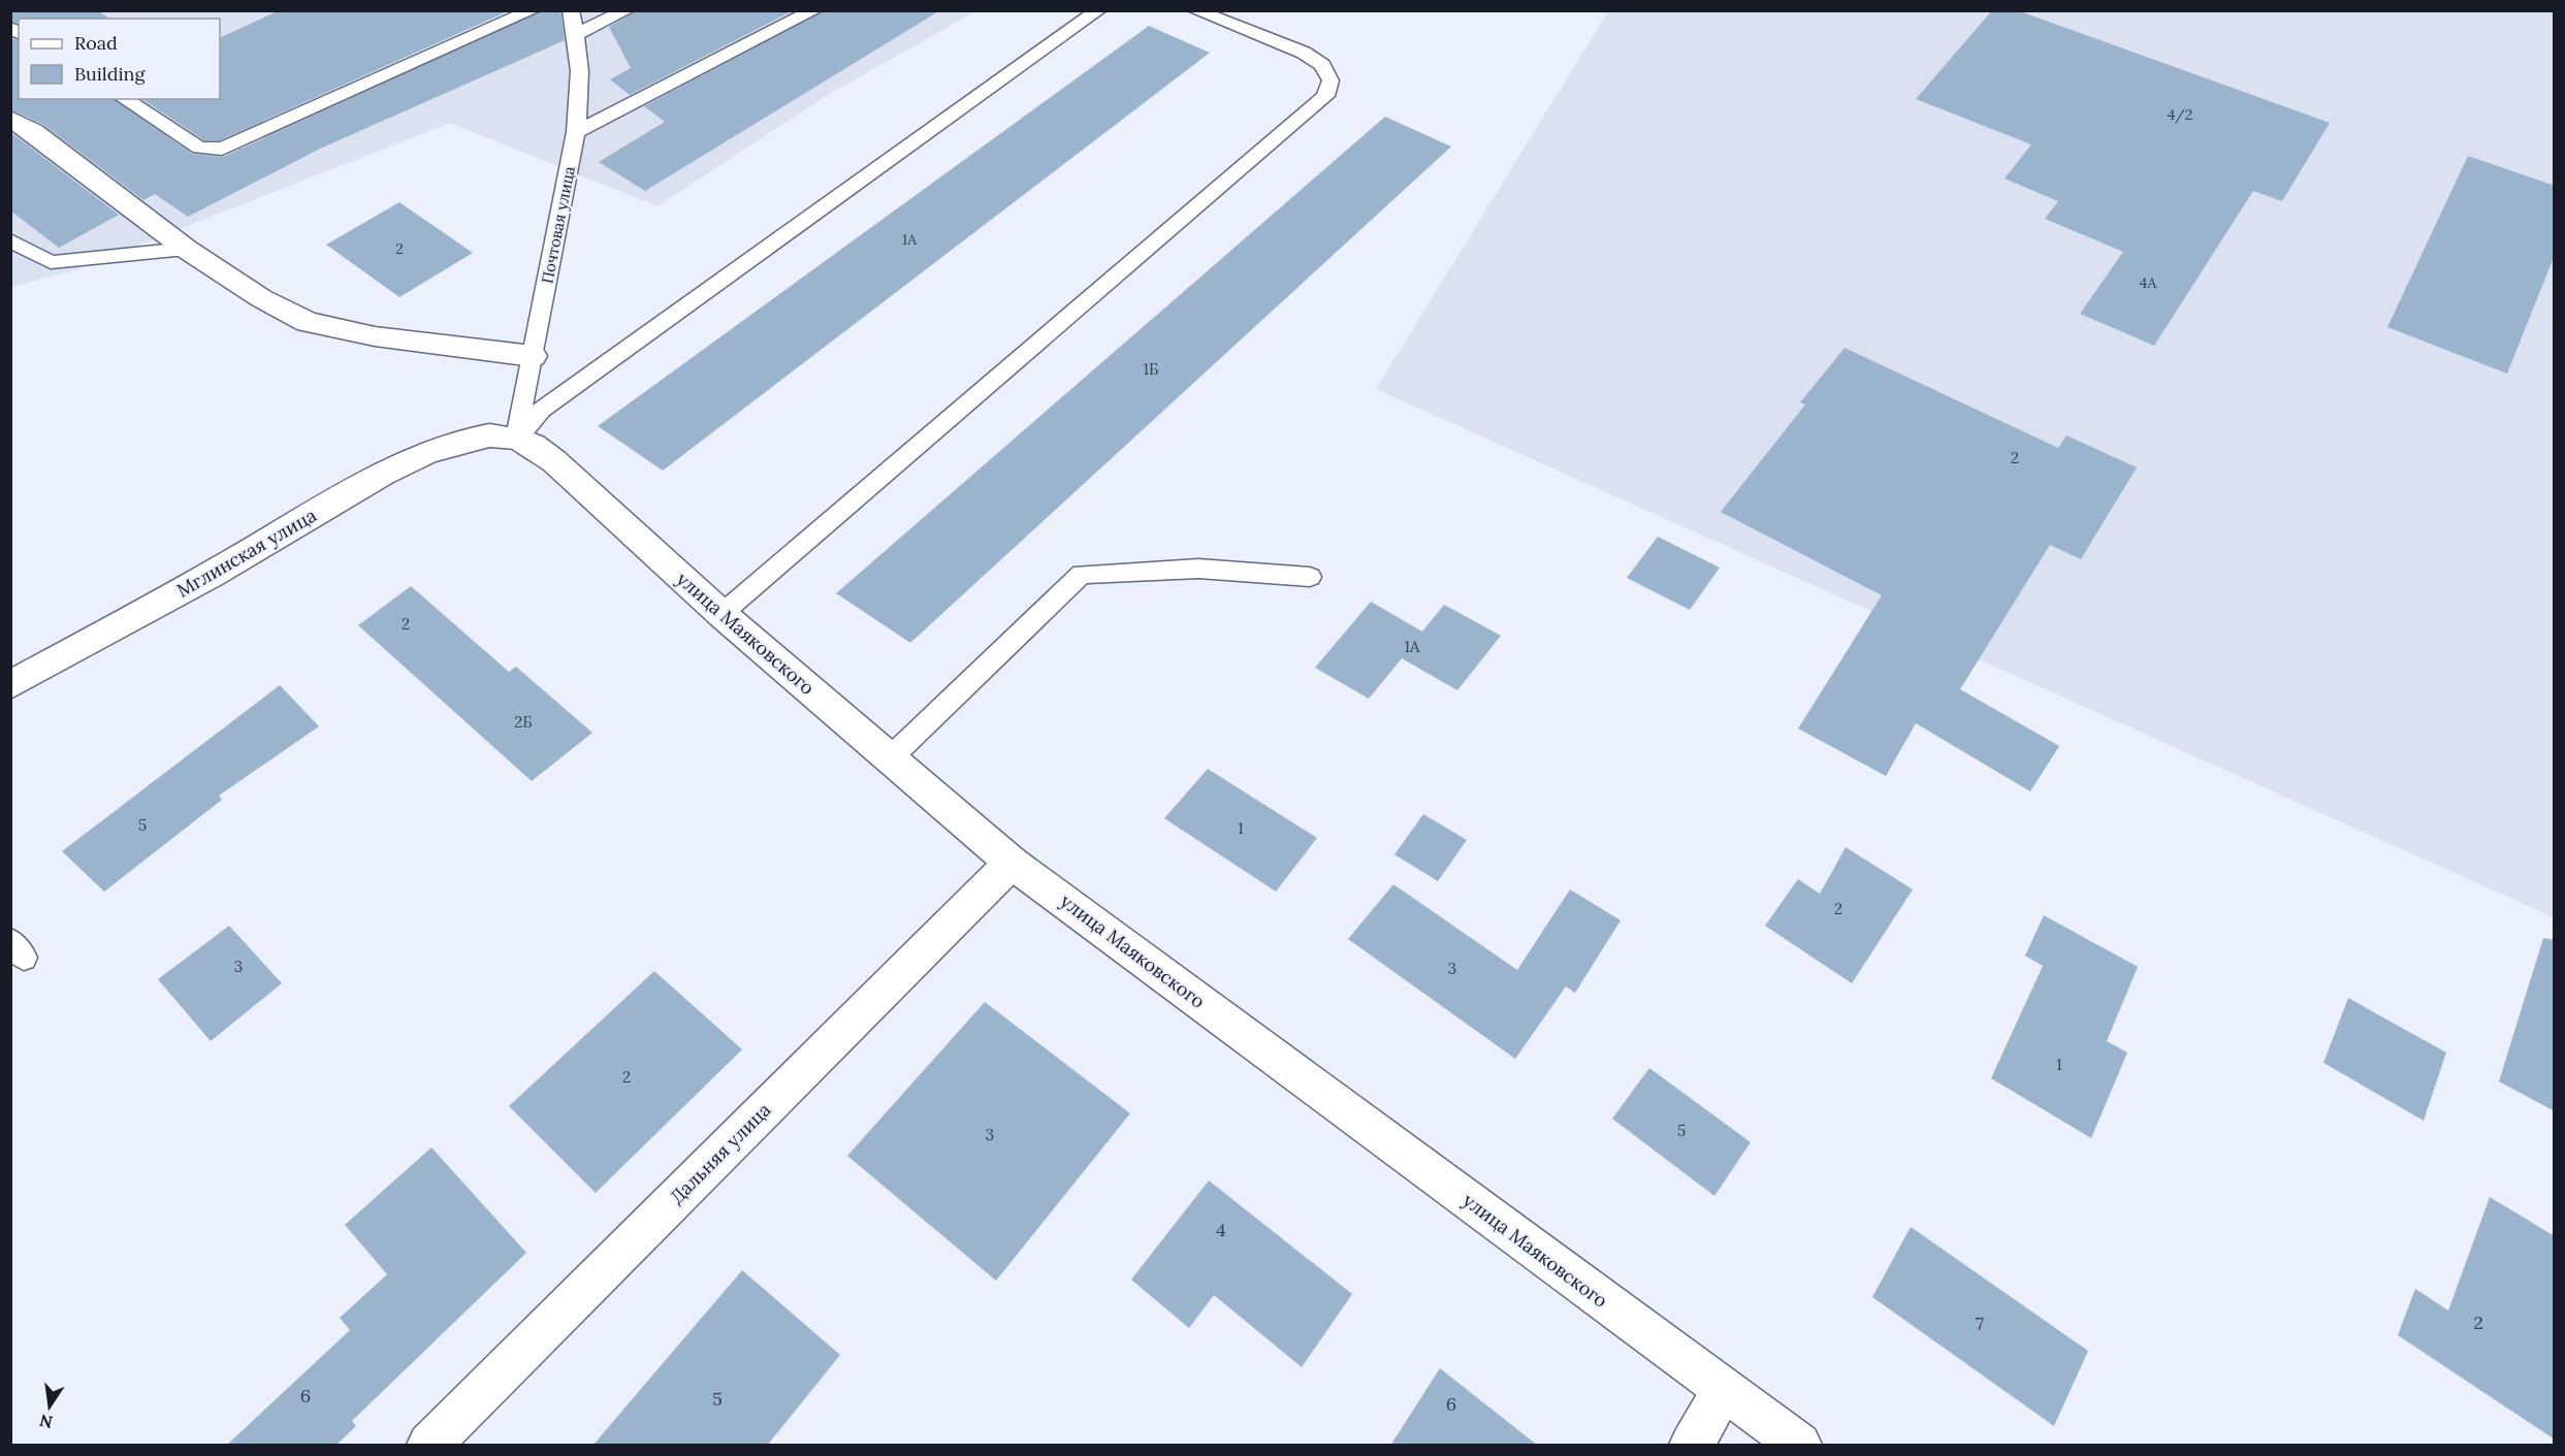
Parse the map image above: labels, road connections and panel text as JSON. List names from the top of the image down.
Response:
{
  "streets": {
    "street": ["Мглинская улица", "улица Маяковского", "Дальняя улица"],
    "lane": ["Почтовая улица"]
  },
  "crossings": [
    ["Почтовая улица", "Мглинская улица"],
    ["Почтовая улица", "улица Маяковского"],
    ["Мглинская улица", "улица Маяковского"],
    ["улица Маяковского", "Дальняя улица"]
  ],
  "house_numbers": [
    "4/2",
    "1А",
    "2",
    "4А",
    "1Б",
    "2",
    "2",
    "1А",
    "2Б",
    "5",
    "1",
    "2",
    "3",
    "3",
    "1",
    "2",
    "5",
    "3",
    "4",
    "2",
    "7",
    "6",
    "5",
    "6"
  ],
  "legend": ["Road", "Building"],
  "north": "bottom"
}
